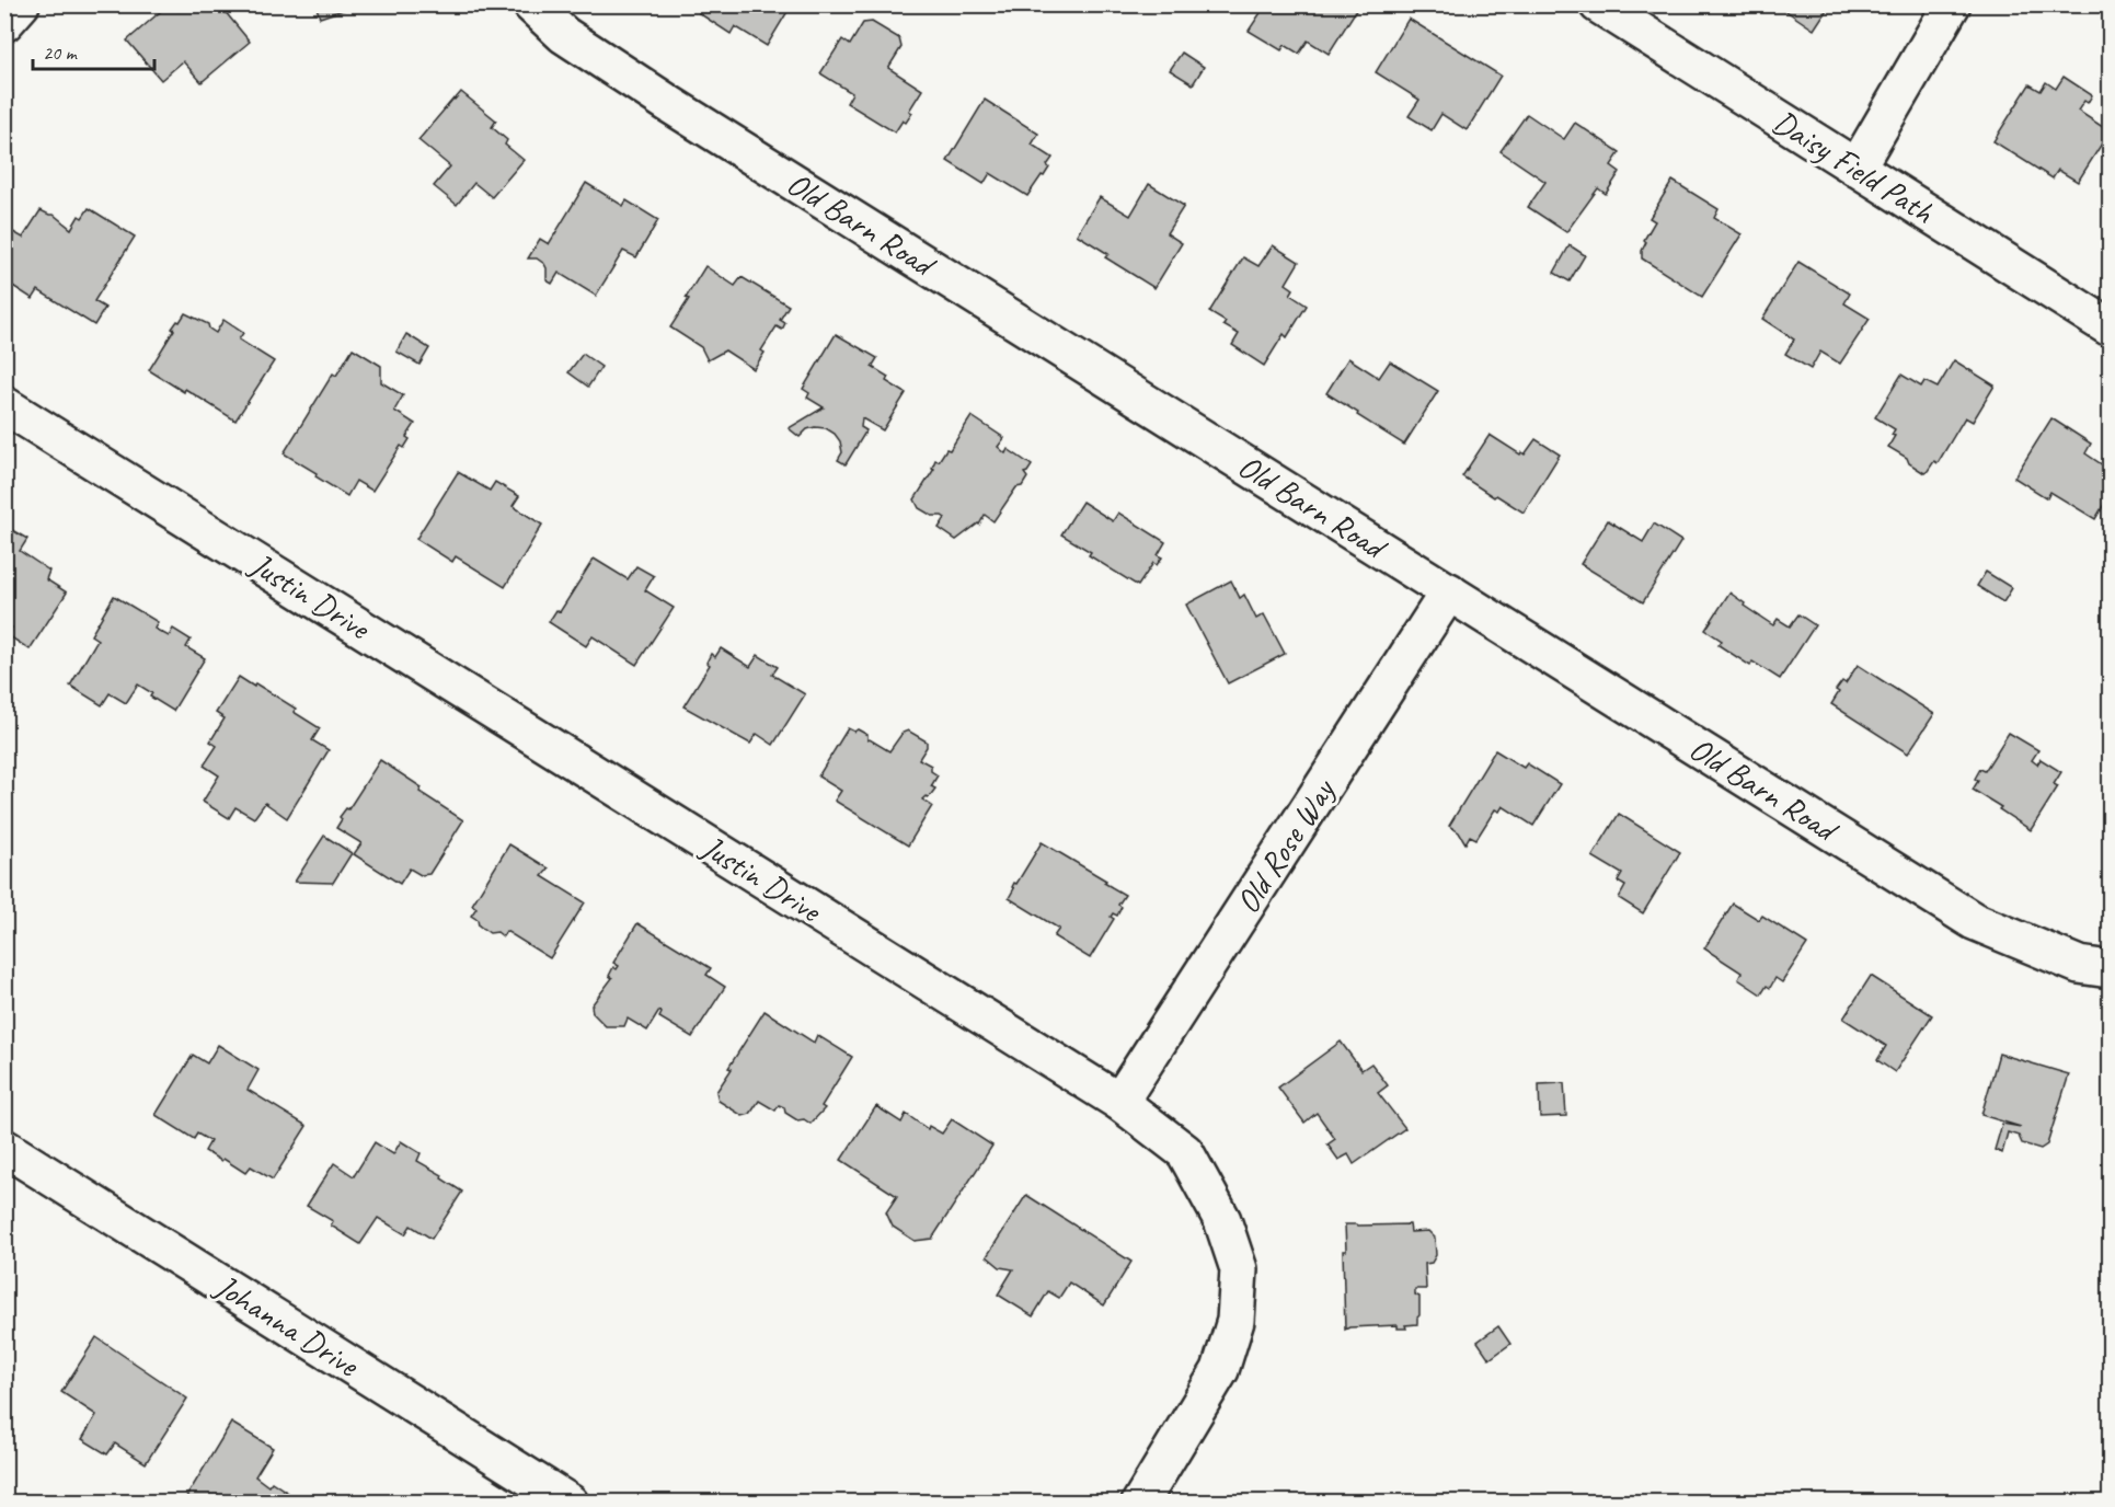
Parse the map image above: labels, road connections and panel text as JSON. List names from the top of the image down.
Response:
{
  "streets": {
    "street": [
      "Daisy Field Path",
      "Old Barn Road",
      "Justin Drive",
      "Old Rose Way",
      "Johanna Drive"
    ]
  },
  "crossings": [
    ["Old Barn Road", "Old Rose Way"],
    ["Justin Drive", "Old Rose Way"]
  ],
  "scale_bar": "20 m"
}
